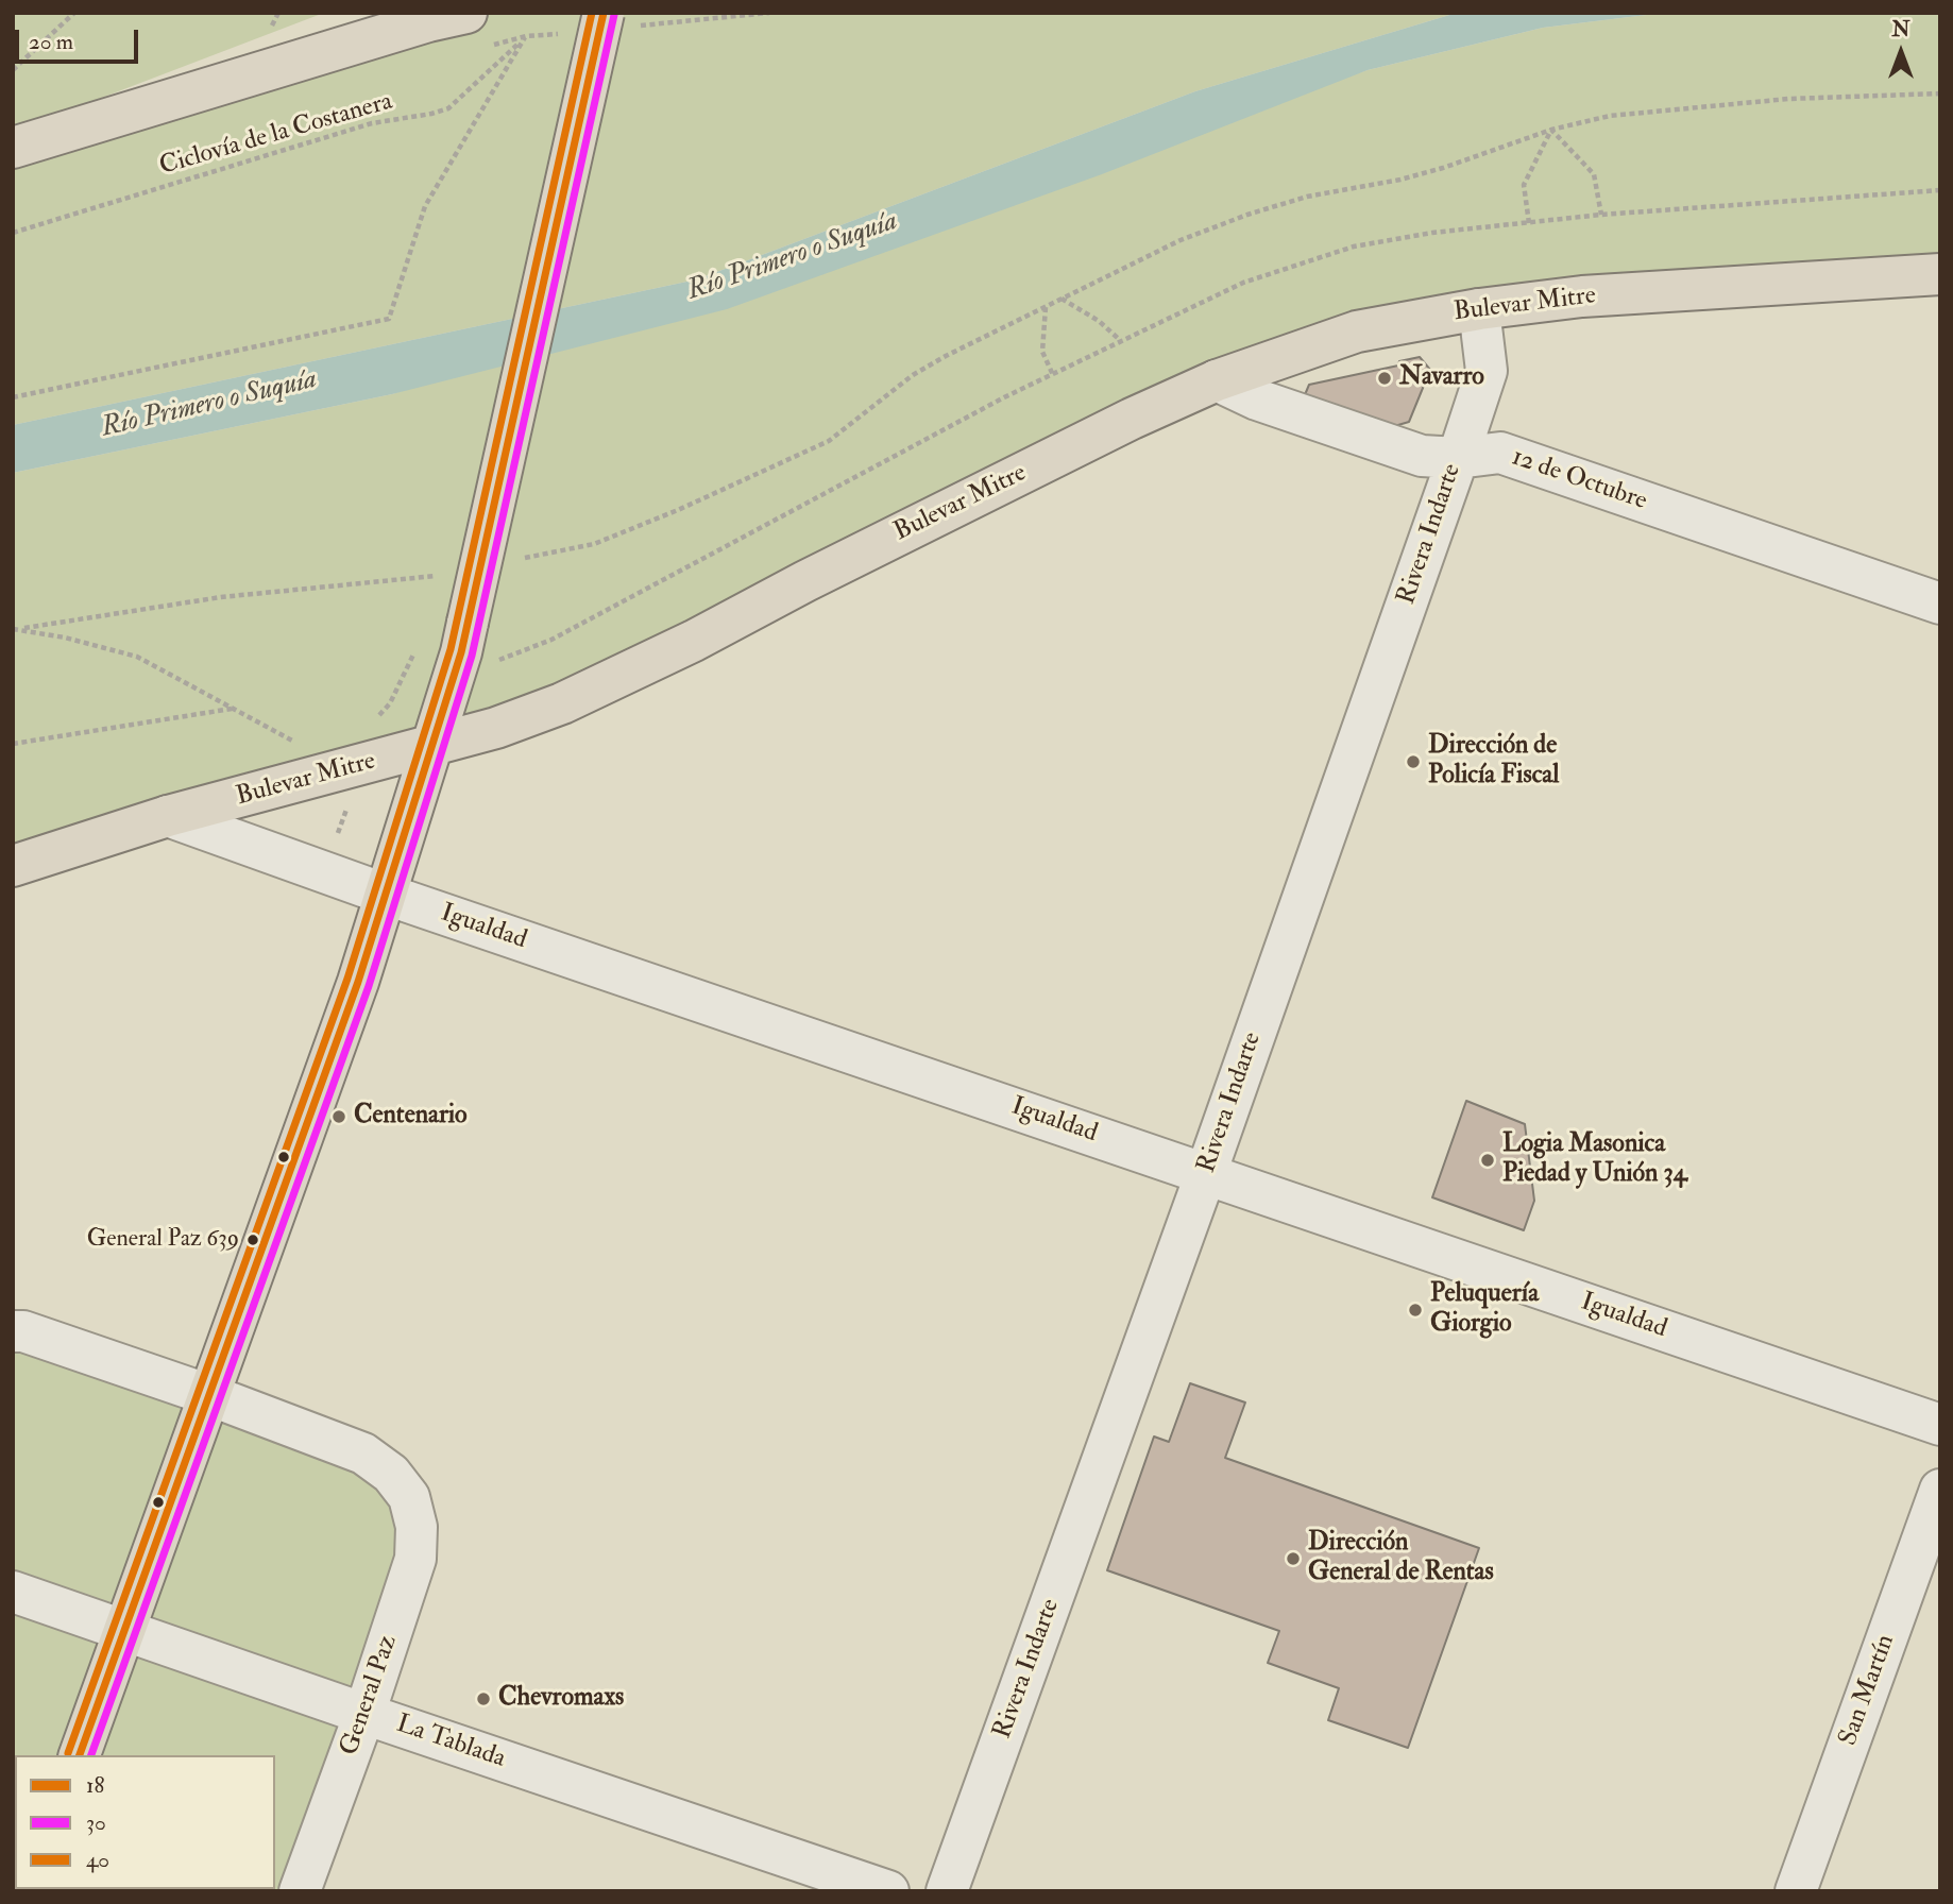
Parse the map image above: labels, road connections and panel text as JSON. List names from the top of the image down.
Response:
{
  "streets": {
    "main road": ["Bulevar Mitre"],
    "street": [
      "12 de Octubre",
      "Rivera Indarte",
      "Igualdad",
      "San Martín",
      "General Paz",
      "La Tablada"
    ],
    "path": ["Ciclovía de la Costanera"]
  },
  "crossings": [
    ["Bulevar Mitre", "12 de Octubre"],
    ["Bulevar Mitre", "Rivera Indarte"],
    ["Bulevar Mitre", "Igualdad"],
    ["12 de Octubre", "Rivera Indarte"],
    ["Rivera Indarte", "Igualdad"],
    ["General Paz", "La Tablada"]
  ],
  "water": ["Río Primero o Suquía"],
  "places": [
    "Navarro",
    "Dirección de Policía Fiscal",
    "Centenario",
    "Logia Masonica Piedad y Unión 34",
    "General Paz 639",
    "Peluquería Giorgio",
    "Dirección General de Rentas",
    "Chevromaxs"
  ],
  "lines": ["transit line 18", "transit line 40", "transit line 30"],
  "legend": ["18", "30", "40"],
  "scale_bar": "20 m",
  "north": "top"
}
